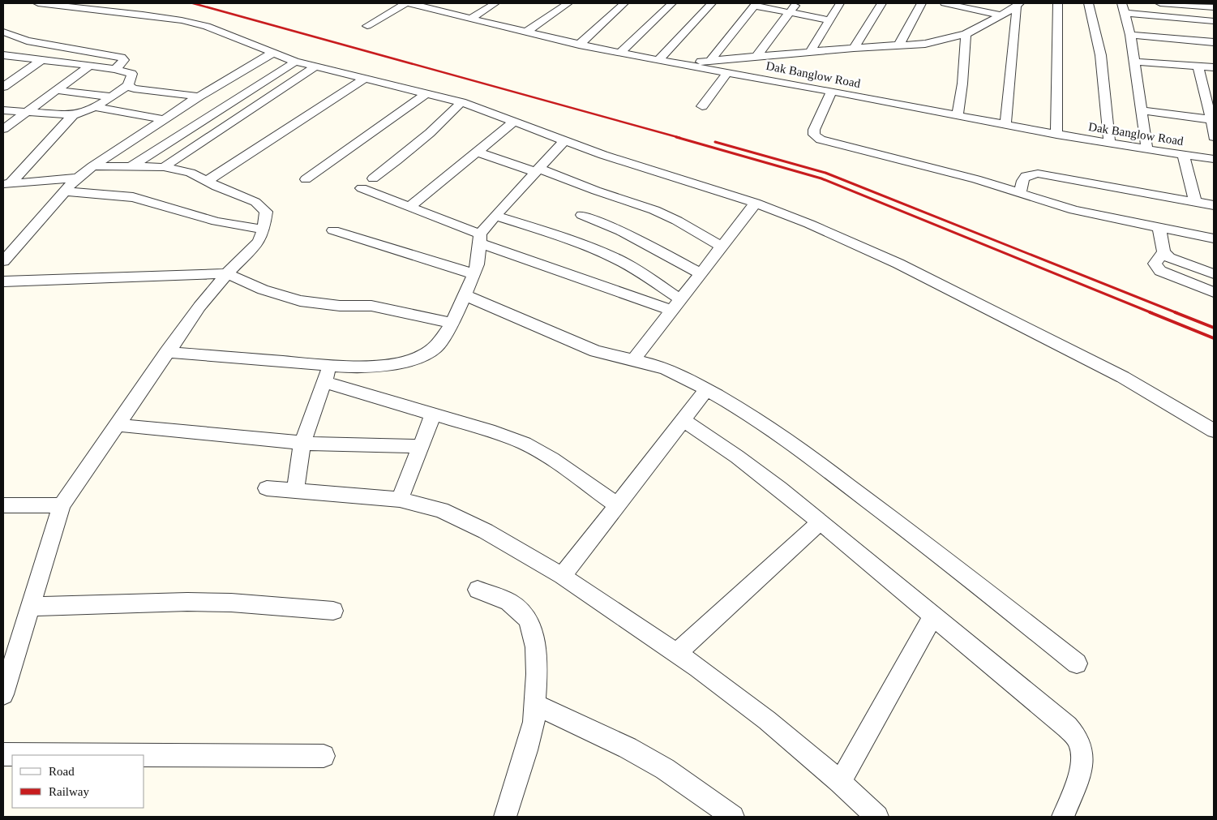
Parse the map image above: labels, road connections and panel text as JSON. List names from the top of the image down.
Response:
{
  "streets": {
    "street": ["Dak Banglow Road"]
  },
  "legend": ["Road", "Railway"]
}
